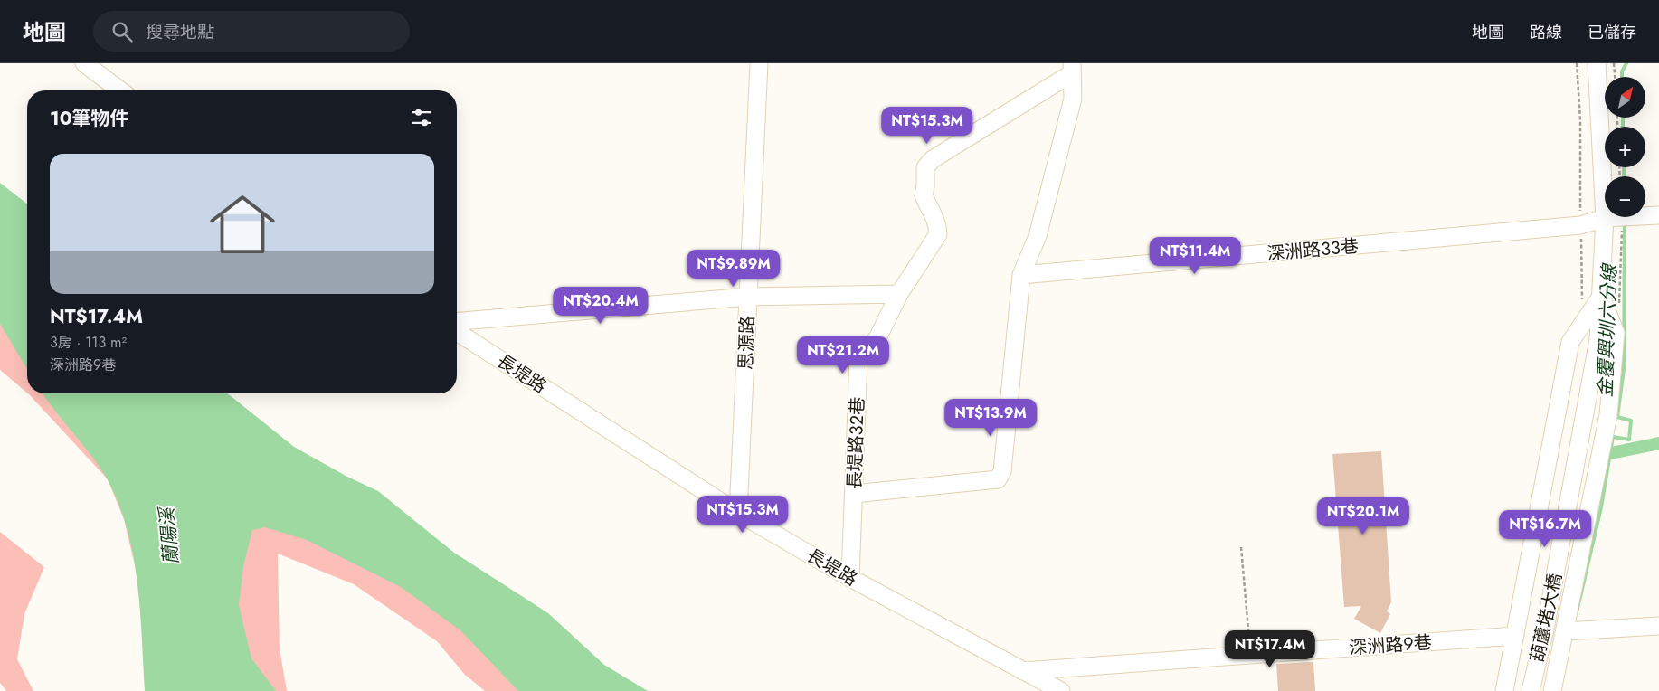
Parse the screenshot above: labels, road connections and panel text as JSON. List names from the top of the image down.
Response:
{
  "streets": {
    "street": [
      "深洲路33巷",
      "思源路",
      "長堤路",
      "長堤路32巷",
      "葫蘆堵大橋",
      "深洲路9巷"
    ]
  },
  "crossings": [
    ["深洲路33巷", "葫蘆堵大橋"],
    ["思源路", "長堤路"],
    ["長堤路", "長堤路32巷"],
    ["長堤路", "深洲路9巷"]
  ],
  "water": ["金覆興圳六分線", "蘭陽溪"],
  "north": "top right",
  "page": {
    "header": "地圖",
    "search": "搜尋地點",
    "nav": ["地圖", "路線", "已儲存"],
    "map_buttons": ["+", "−"],
    "heading": "10筆物件",
    "price": [
      "NT$15.3M",
      "NT$11.4M",
      "NT$9.89M",
      "NT$20.4M",
      "NT$21.2M",
      "NT$13.9M",
      "NT$15.3M",
      "NT$20.1M",
      "NT$16.7M",
      "NT$17.4M"
    ],
    "list": [
      {
        "name": "NT$17.4M",
        "note": "3房 · 113 m² · 深洲路9巷"
      }
    ]
  }
}
